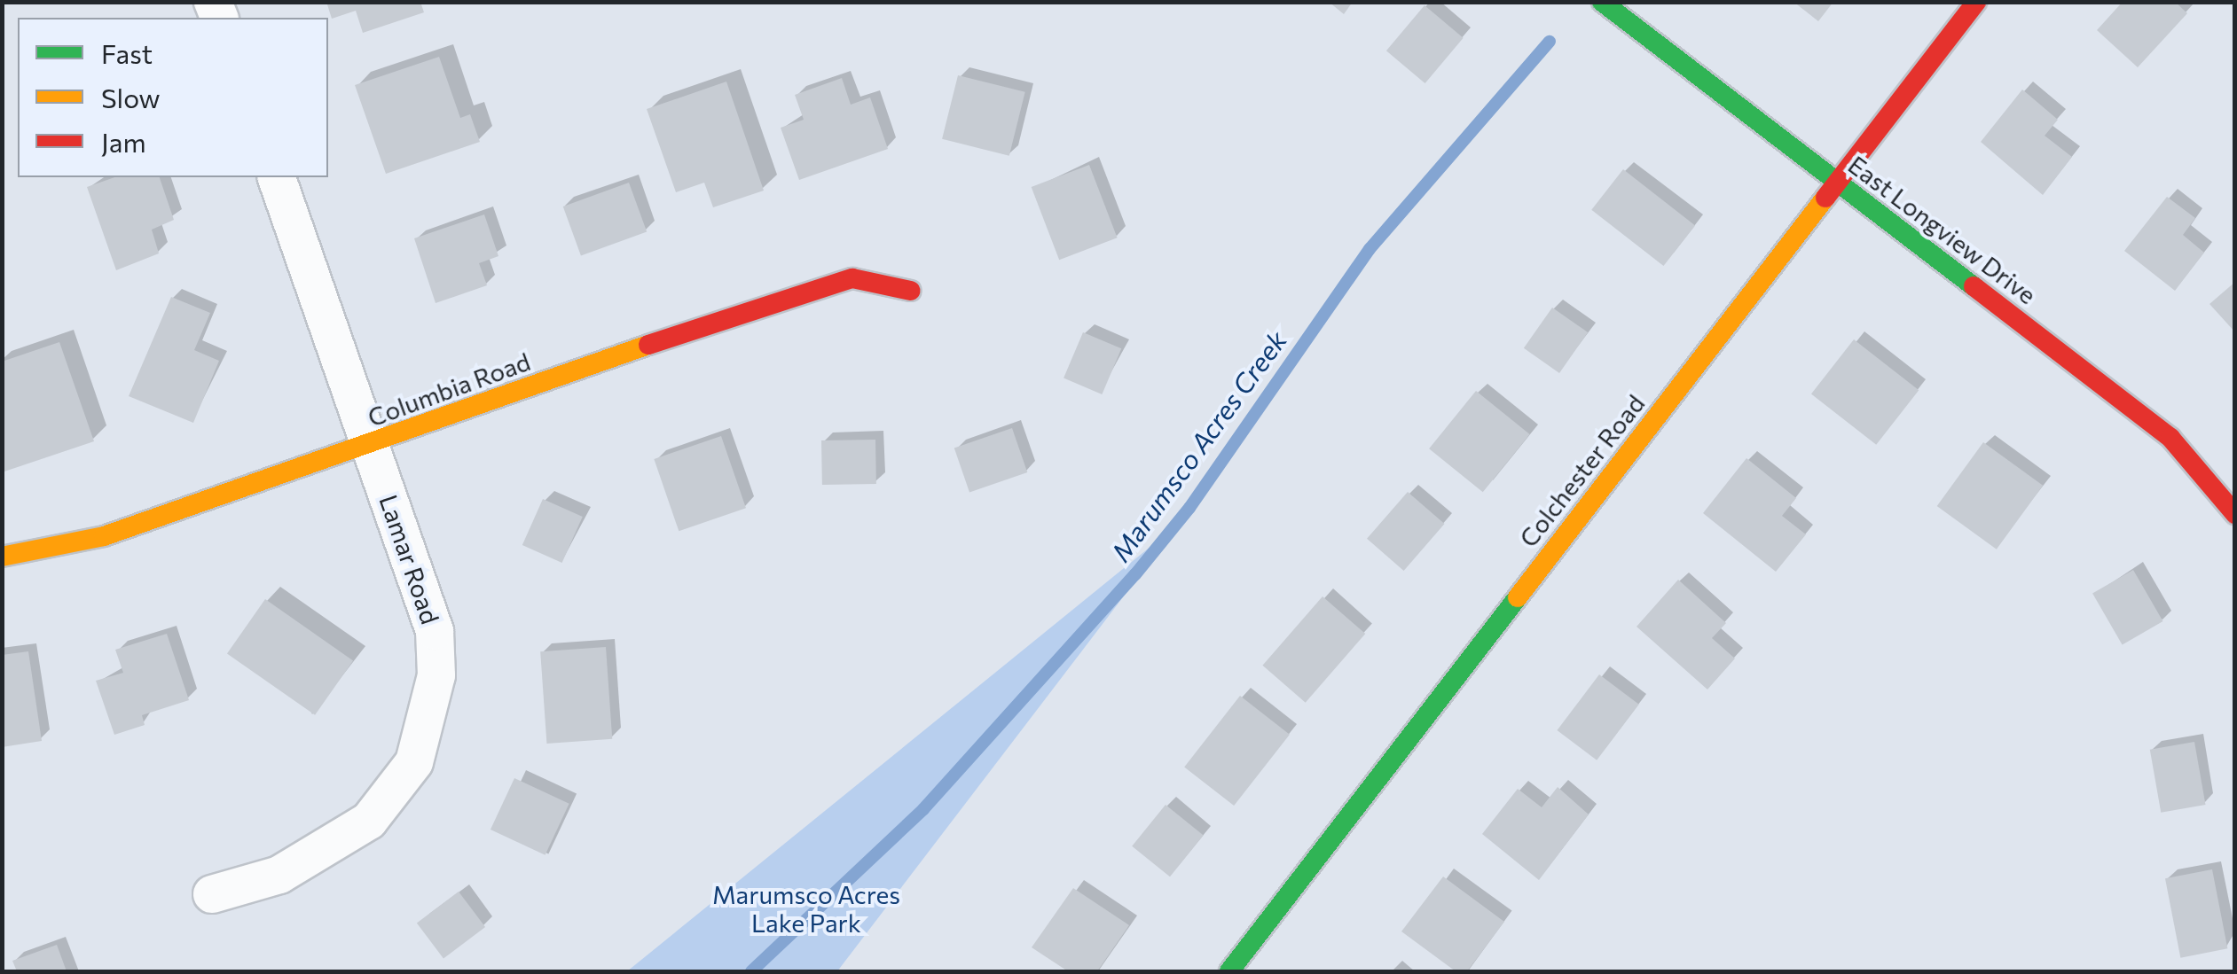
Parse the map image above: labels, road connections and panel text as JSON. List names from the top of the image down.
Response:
{
  "streets": {
    "street": [
      "East Longview Drive",
      "Columbia Road",
      "Colchester Road",
      "Lamar Road"
    ]
  },
  "crossings": [
    ["East Longview Drive", "Colchester Road"],
    ["Columbia Road", "Lamar Road"]
  ],
  "water": ["Marumsco Acres Creek"],
  "parks": ["Marumsco Acres Lake Park"],
  "legend": ["Fast", "Slow", "Jam"]
}
